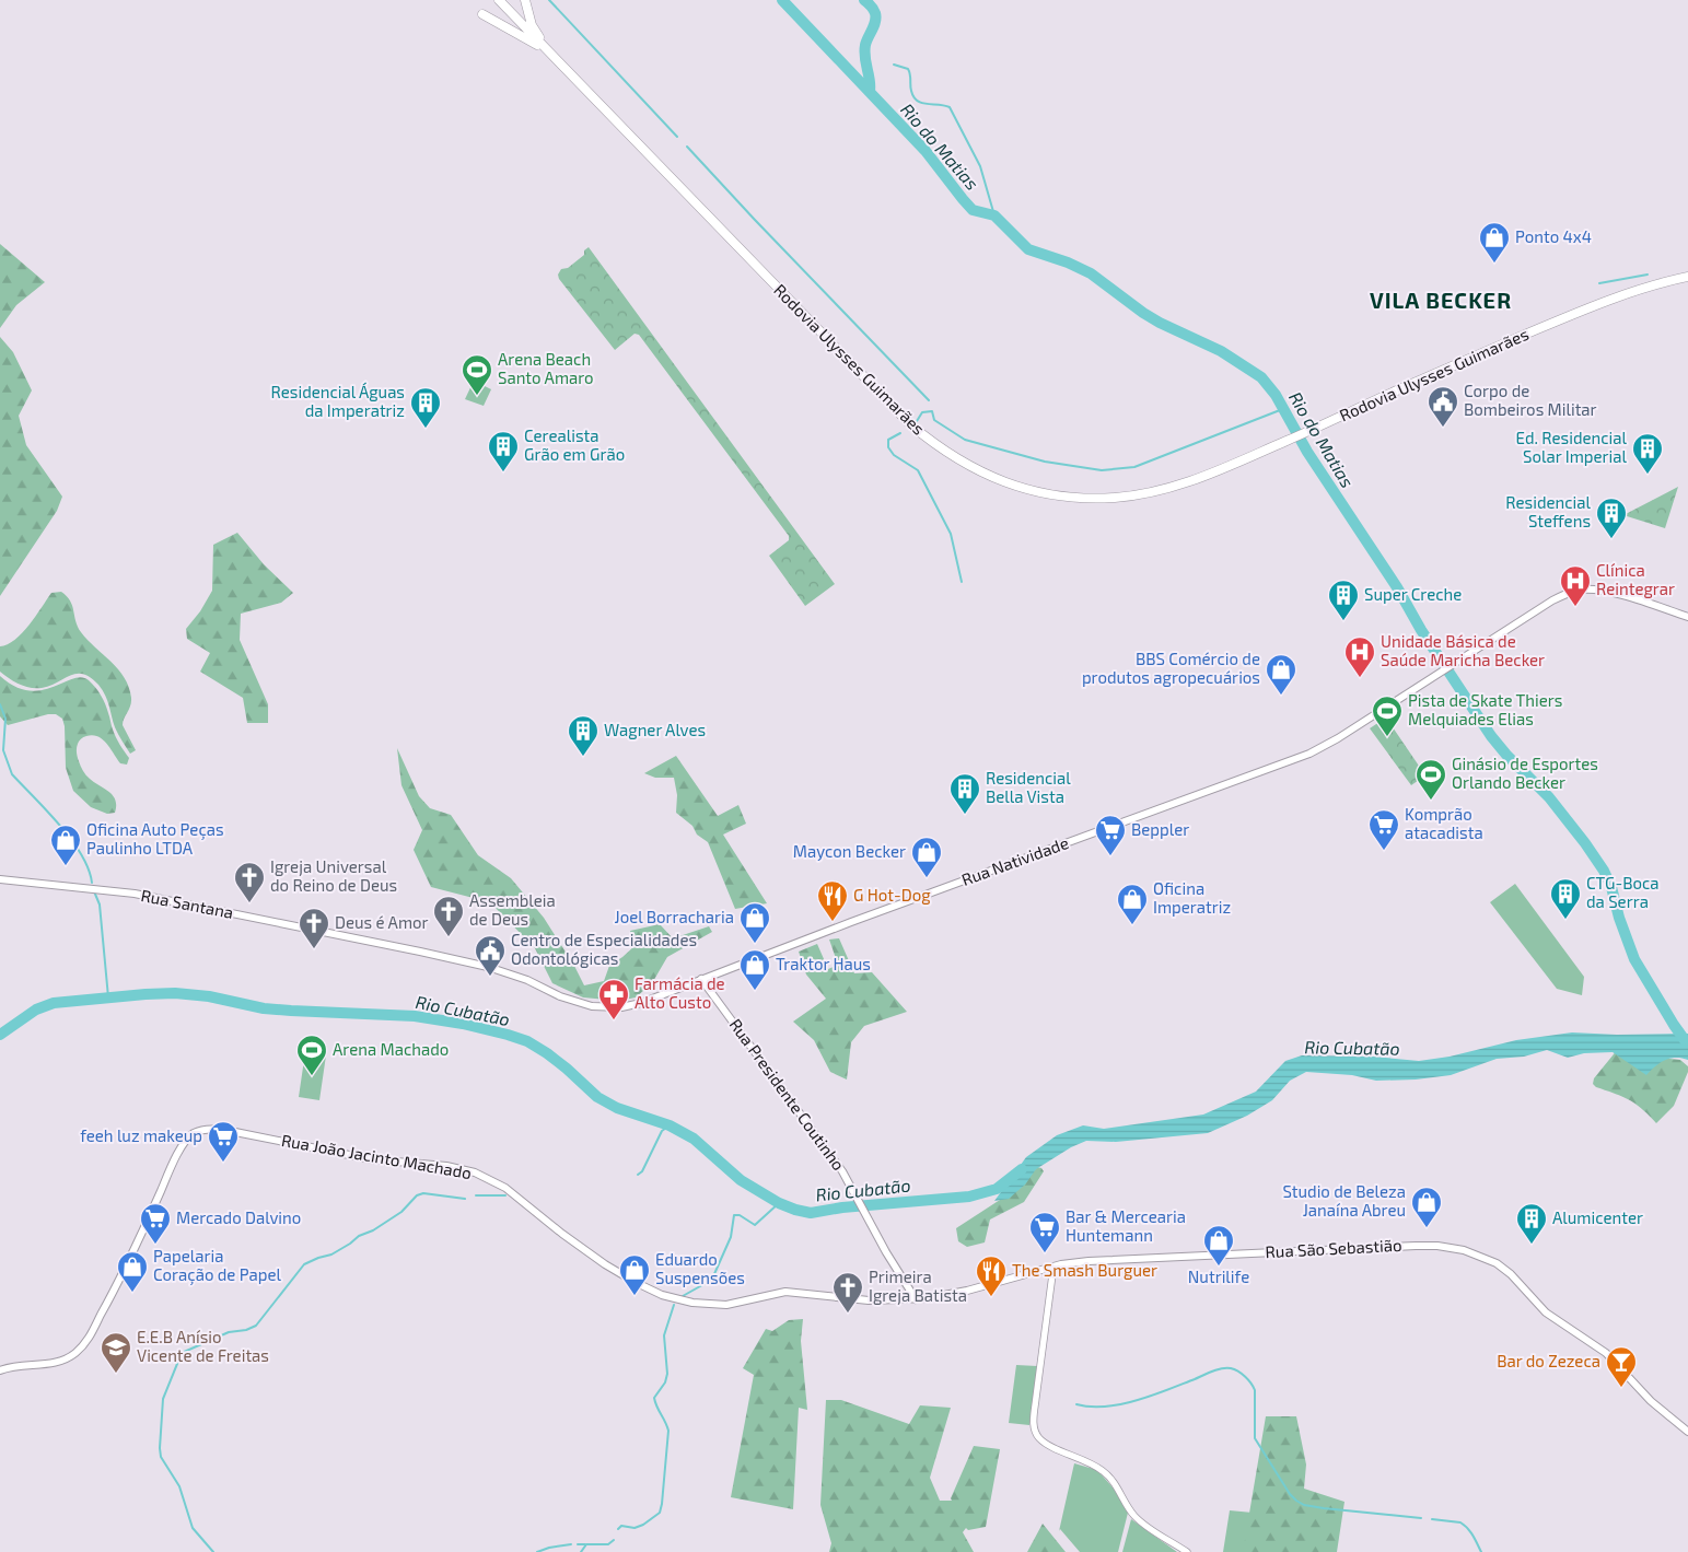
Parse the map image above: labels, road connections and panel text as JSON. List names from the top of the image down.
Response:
{
  "streets": {
    "highway": ["Rodovia Ulysses Guimarães"],
    "main road": [
      "Rua Natividade",
      "Rua Santana",
      "Rua Presidente Coutinho",
      "Rua João Jacinto Machado",
      "Rua São Sebastião"
    ]
  },
  "crossings": [
    ["Rua Natividade", "Rua Santana"],
    ["Rua Natividade", "Rua Presidente Coutinho"],
    ["Rua Presidente Coutinho", "Rua João Jacinto Machado"],
    ["Rua Presidente Coutinho", "Rua São Sebastião"],
    ["Rua João Jacinto Machado", "Rua São Sebastião"]
  ],
  "districts": ["VILA BECKER"],
  "water": ["Rio do Matias", "Rio Cubatão"],
  "places": {
    "shop": [
      "Ponto 4x4",
      "BBS Comércio de produtos agropecuários",
      "Oficina Auto Peças Paulinho LTDA",
      "Maycon Becker",
      "Oficina Imperatriz",
      "Joel Borracharia",
      "Traktor Haus",
      "Studio de Beleza Janaína Abreu",
      "Nutrilife",
      "Papelaria Coração de Papel",
      "Eduardo Suspensões"
    ],
    "sports": [
      "Arena Beach Santo Amaro",
      "Pista de Skate Thiers Melquiades Elias",
      "Ginásio de Esportes Orlando Becker",
      "Arena Machado"
    ],
    "public building": ["Corpo de Bombeiros Militar", "Centro de Especialidades Odontológicas"],
    "building": [
      "Residencial Águas da Imperatriz",
      "Cerealista Grão em Grão",
      "Ed. Residencial Solar Imperial",
      "Residencial Steffens",
      "Super Creche",
      "Wagner Alves",
      "Residencial Bella Vista",
      "CTG-Boca da Serra",
      "Alumicenter"
    ],
    "hospital": ["Clínica Reintegrar", "Unidade Básica de Saúde Maricha Becker"],
    "supermarket": [
      "Komprão atacadista",
      "Beppler",
      "feeh luz makeup",
      "Mercado Dalvino",
      "Bar & Mercearia Huntemann"
    ],
    "church": [
      "Igreja Universal do Reino de Deus",
      "Assembleia de Deus",
      "Deus é Amor",
      "Primeira Igreja Batista"
    ],
    "restaurant": ["G Hot-Dog", "The Smash Burguer"],
    "pharmacy": ["Farmácia de Alto Custo"],
    "school or university": ["E.E.B Anísio Vicente de Freitas"],
    "bar": ["Bar do Zezeca"]
  }
}
